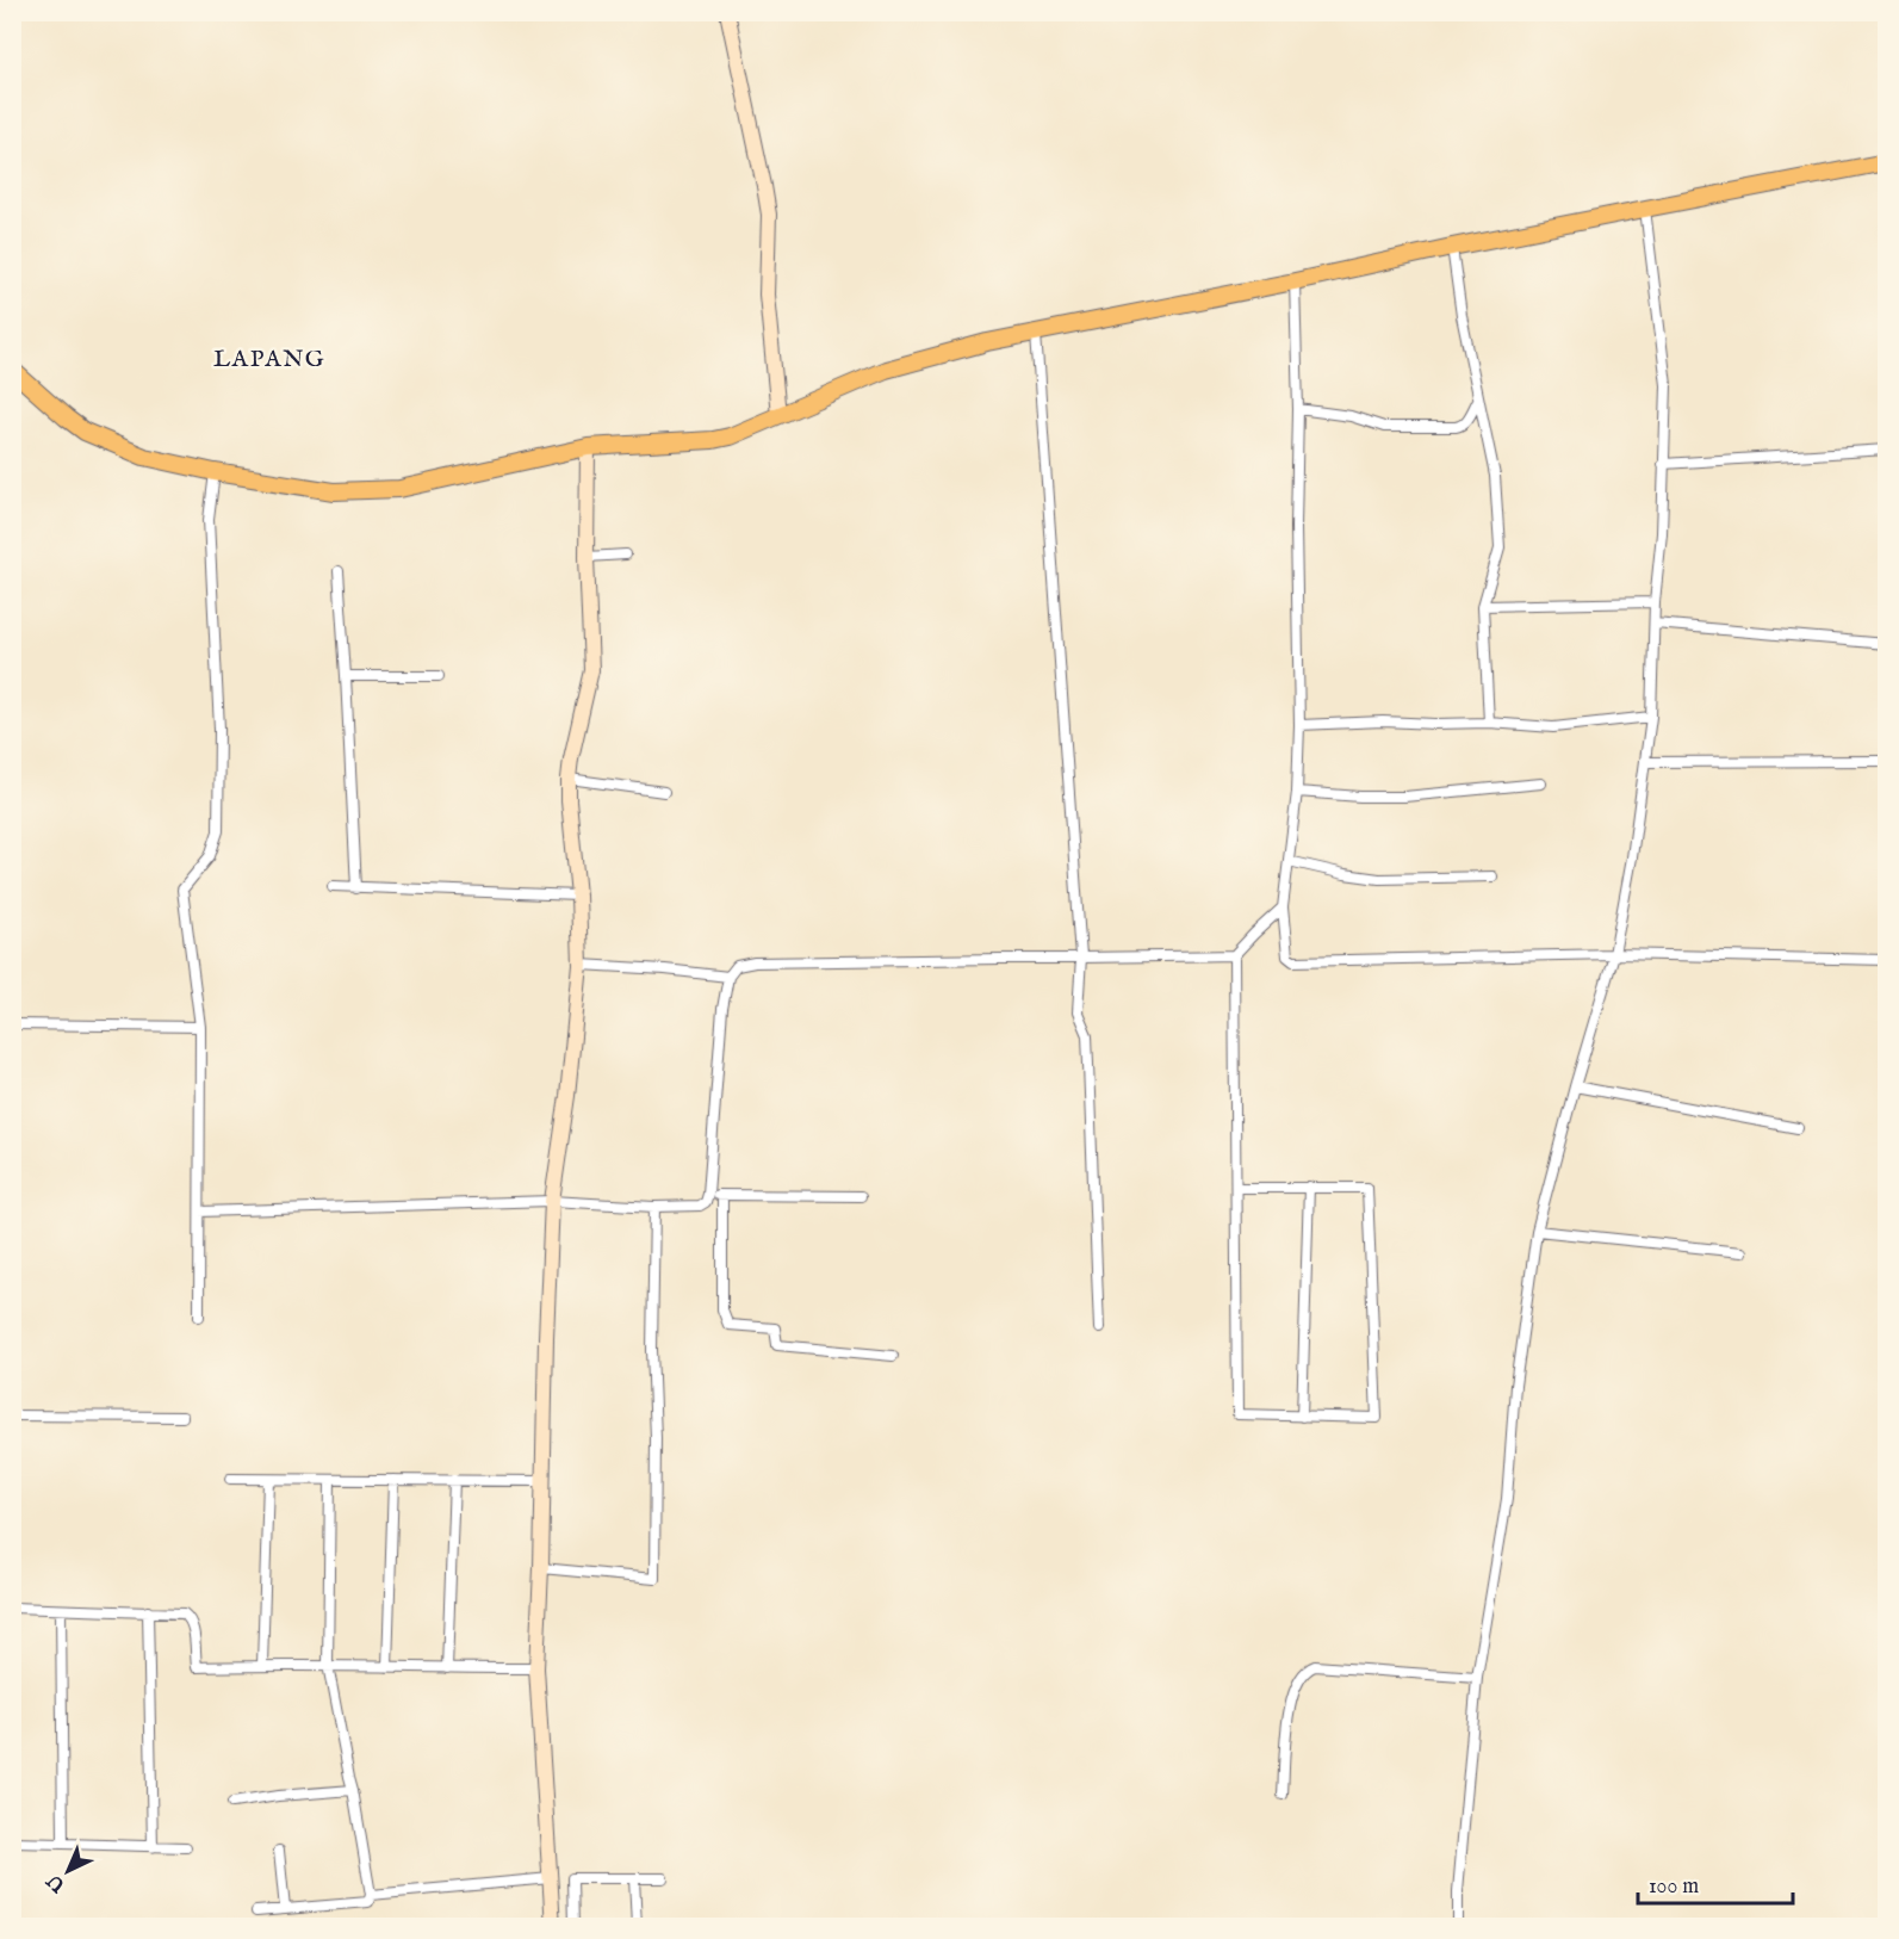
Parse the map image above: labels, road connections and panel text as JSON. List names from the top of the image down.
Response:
{
  "districts": ["LAPANG"],
  "scale_bar": "100 m",
  "north": "bottom left"
}
